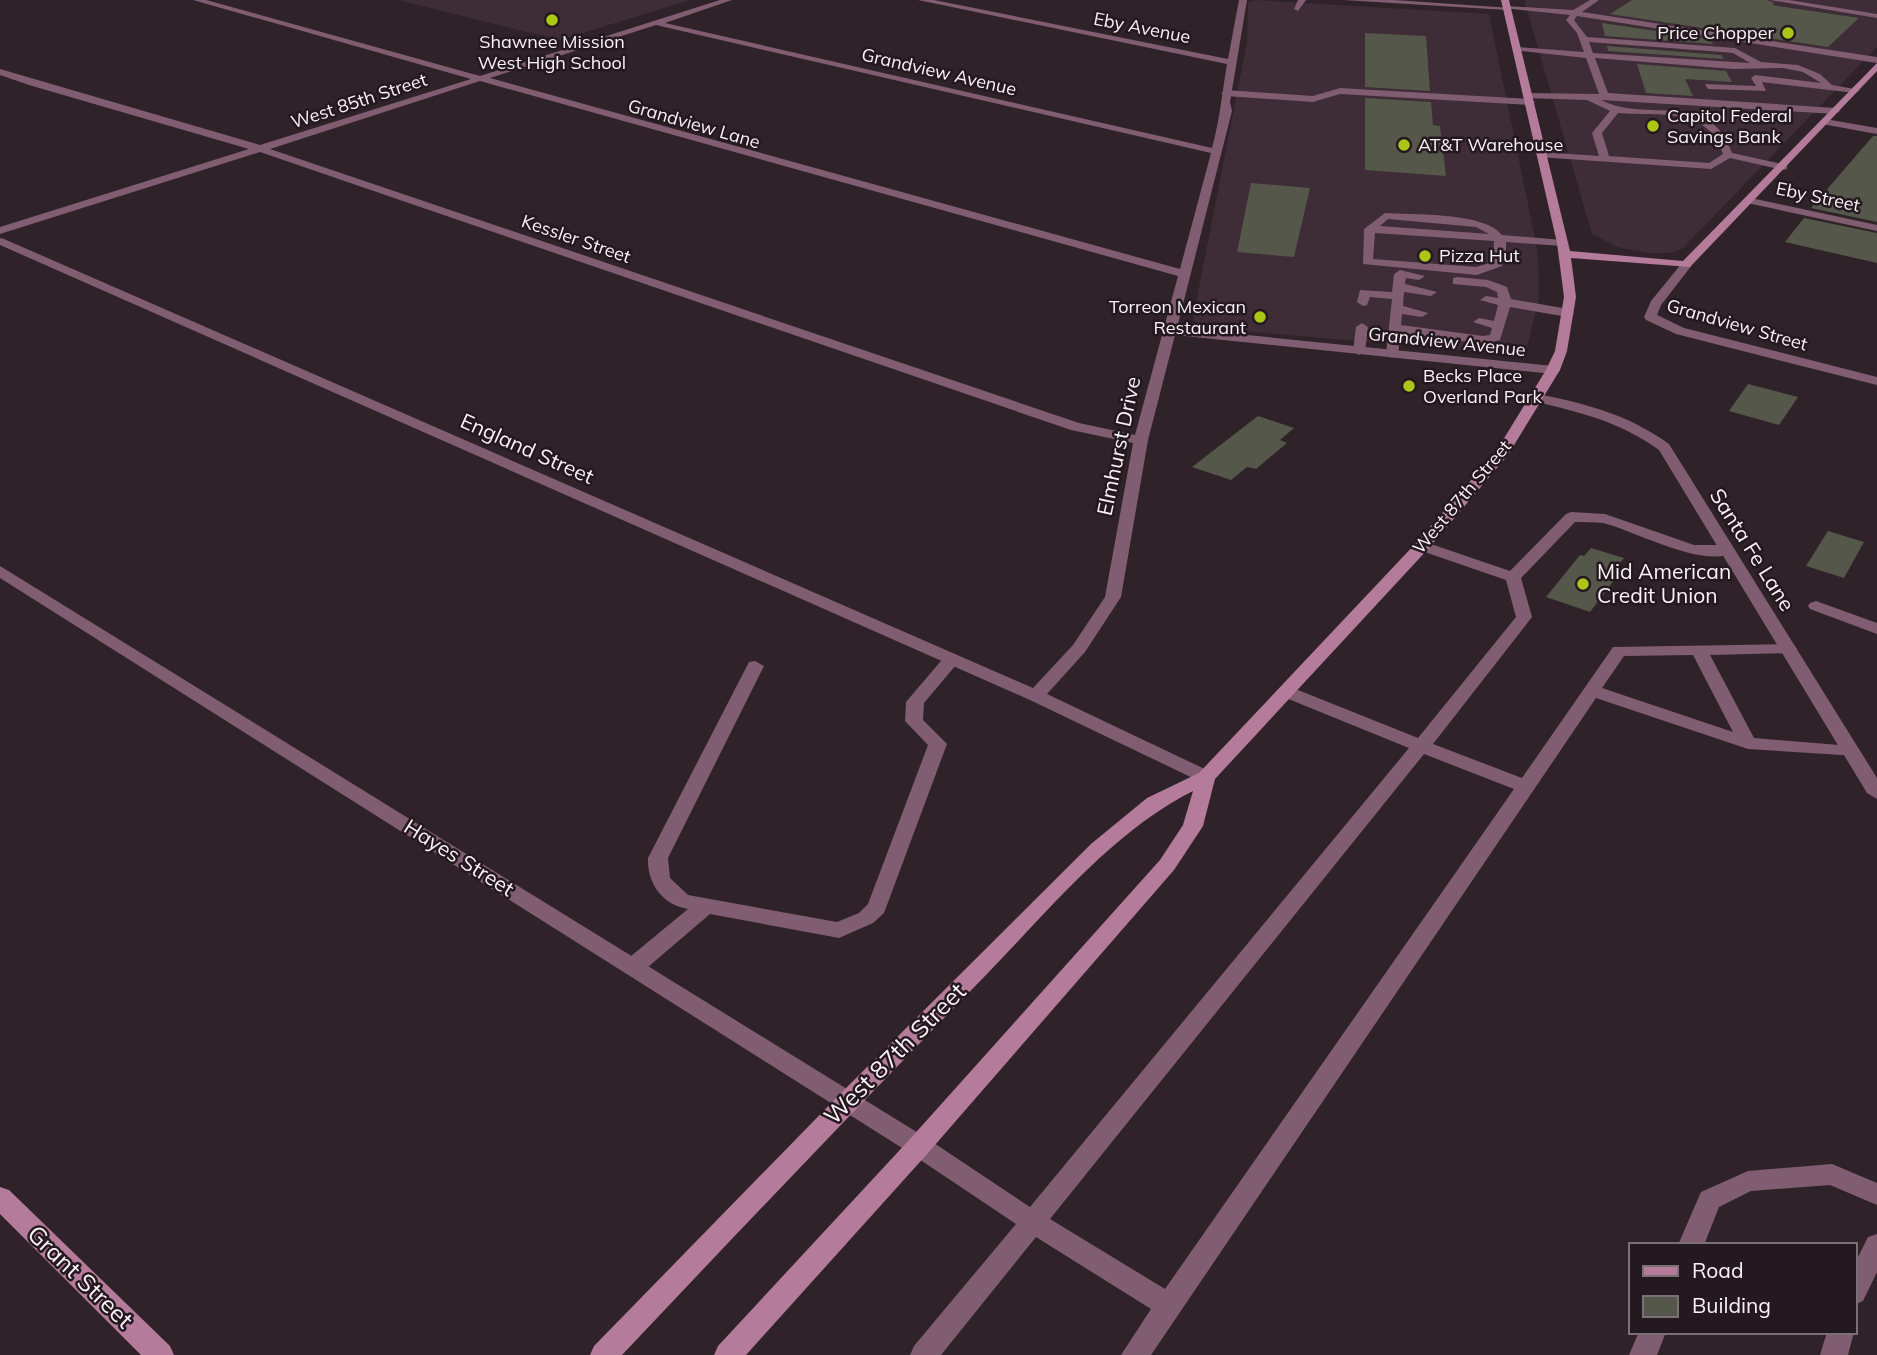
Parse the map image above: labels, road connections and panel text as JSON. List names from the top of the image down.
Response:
{
  "streets": {
    "main road": ["West 87th Street", "Grant Street"],
    "street": [
      "Eby Avenue",
      "Grandview Avenue",
      "West 85th Street",
      "Grandview Lane",
      "Eby Street",
      "Kessler Street",
      "Grandview Street",
      "Elmhurst Drive",
      "England Street",
      "Santa Fe Lane",
      "Hayes Street"
    ]
  },
  "crossings": [
    ["Eby Avenue", "Elmhurst Drive"],
    ["Grandview Avenue", "West 85th Street"],
    ["Grandview Avenue", "Elmhurst Drive"],
    ["Grandview Avenue", "West 87th Street"],
    ["West 85th Street", "Grandview Lane"],
    ["West 85th Street", "Kessler Street"],
    ["Grandview Lane", "Elmhurst Drive"],
    ["Kessler Street", "Elmhurst Drive"],
    ["Elmhurst Drive", "England Street"],
    ["West 87th Street", "Santa Fe Lane"],
    ["West 87th Street", "Hayes Street"]
  ],
  "places": [
    "Shawnee Mission West High School",
    "Price Chopper",
    "Capitol Federal Savings Bank",
    "AT&T Warehouse",
    "Pizza Hut",
    "Torreon Mexican Restaurant",
    "Becks Place Overland Park",
    "Mid American Credit Union"
  ],
  "legend": ["Road", "Building"]
}
